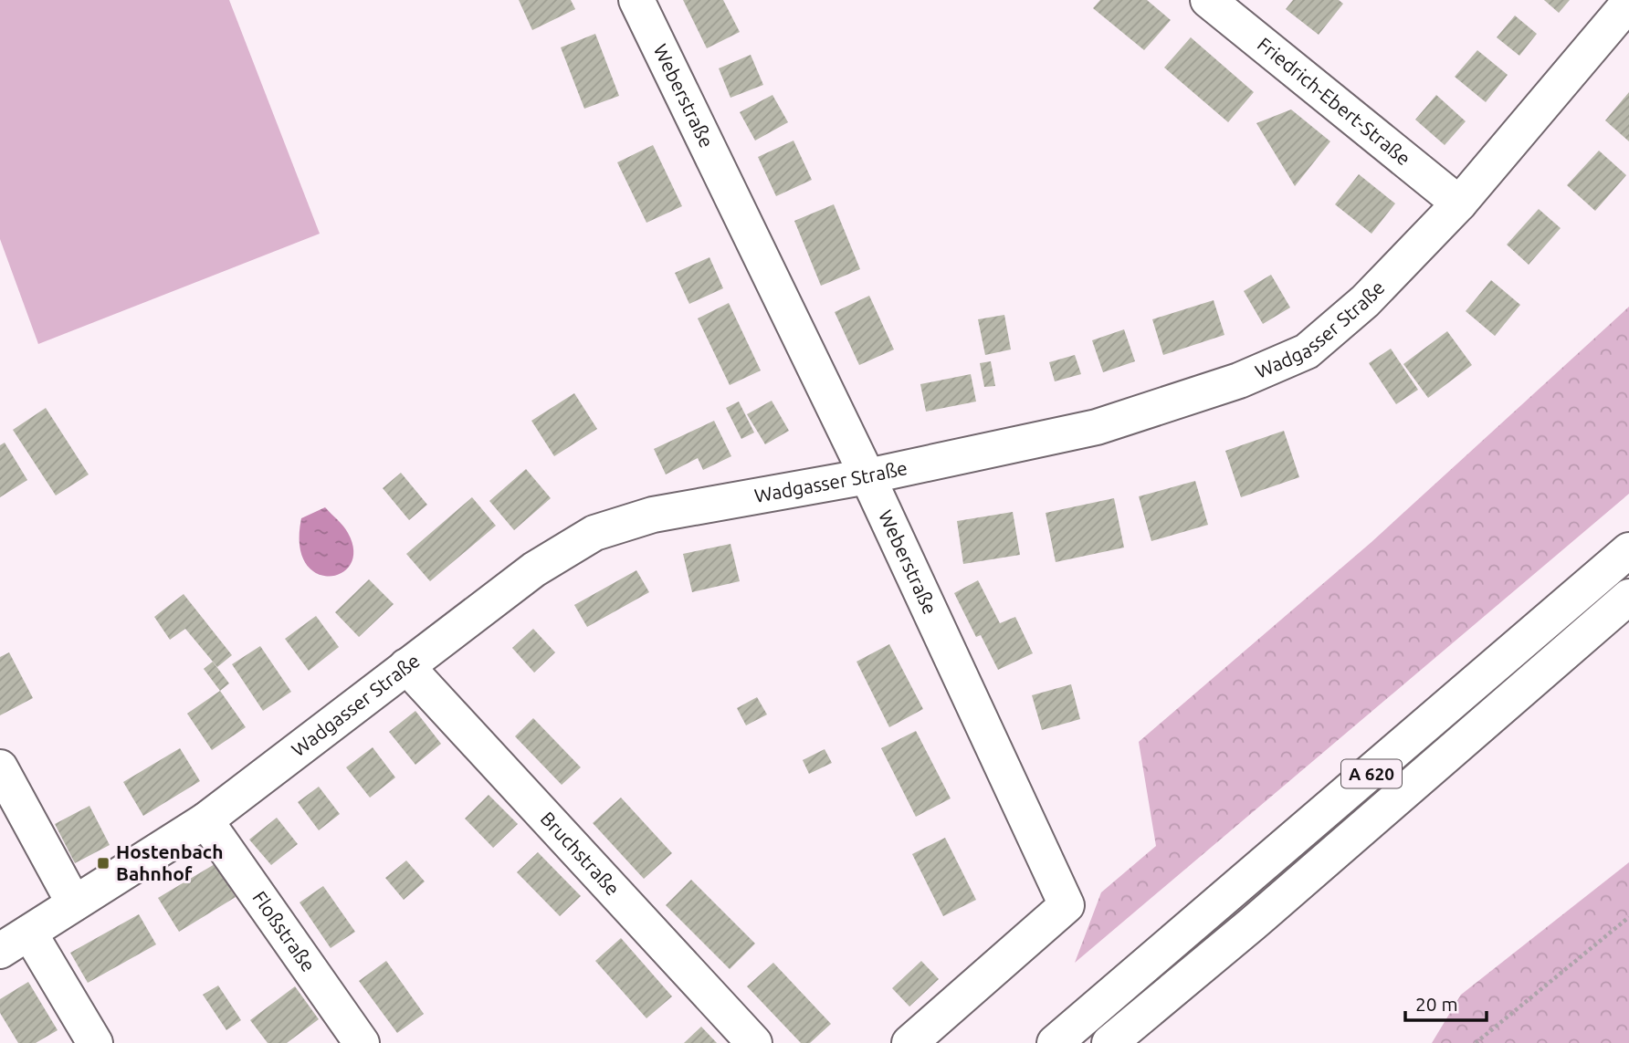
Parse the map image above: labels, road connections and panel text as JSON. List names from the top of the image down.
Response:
{
  "streets": {
    "main road": [
      "Weberstraße",
      "Friedrich-Ebert-Straße",
      "Wadgasser Straße",
      "A 620",
      "Bruchstraße",
      "Floßstraße"
    ]
  },
  "crossings": [
    ["Weberstraße", "Wadgasser Straße"],
    ["Friedrich-Ebert-Straße", "Wadgasser Straße"],
    ["Wadgasser Straße", "Bruchstraße"],
    ["Wadgasser Straße", "Floßstraße"]
  ],
  "places": {
    "transit": ["Hostenbach Bahnhof"]
  },
  "scale_bar": "20 m"
}
